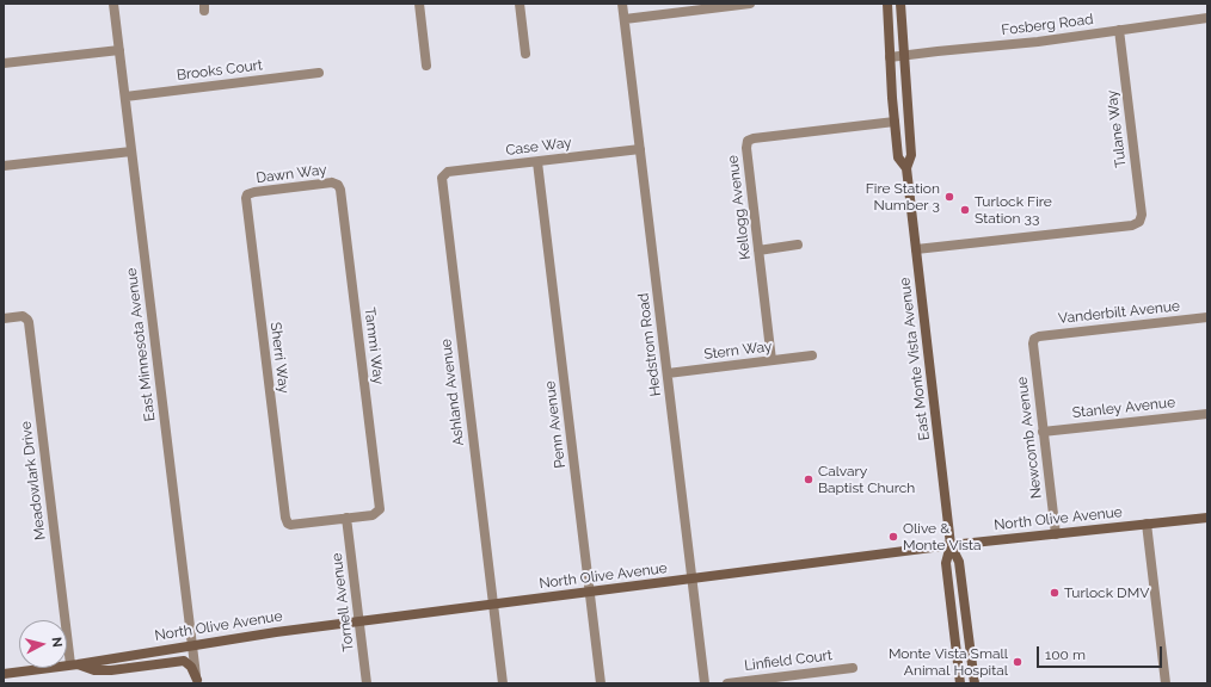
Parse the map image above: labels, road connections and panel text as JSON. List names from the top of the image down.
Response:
{
  "streets": {
    "street": [
      "Fosberg Road",
      "Brooks Court",
      "Tulane Way",
      "Case Way",
      "Dawn Way",
      "Kellogg Avenue",
      "Vanderbilt Avenue",
      "East Minnesota Avenue",
      "Hedstrom Road",
      "Tammi Way",
      "Stern Way",
      "Sherri Way",
      "East Monte Vista Avenue",
      "Ashland Avenue",
      "Stanley Avenue",
      "Penn Avenue",
      "Newcomb Avenue",
      "Meadowlark Drive",
      "North Olive Avenue",
      "Tornell Avenue",
      "Linfield Court"
    ]
  },
  "crossings": [
    ["Fosberg Road", "Tulane Way"],
    ["Fosberg Road", "East Monte Vista Avenue"],
    ["Brooks Court", "East Minnesota Avenue"],
    ["Tulane Way", "East Monte Vista Avenue"],
    ["Case Way", "Hedstrom Road"],
    ["Case Way", "Ashland Avenue"],
    ["Case Way", "Penn Avenue"],
    ["Dawn Way", "Tammi Way"],
    ["Dawn Way", "Sherri Way"],
    ["Kellogg Avenue", "Stern Way"],
    ["Kellogg Avenue", "East Monte Vista Avenue"],
    ["Vanderbilt Avenue", "Newcomb Avenue"],
    ["East Minnesota Avenue", "North Olive Avenue"],
    ["Hedstrom Road", "Stern Way"],
    ["Hedstrom Road", "North Olive Avenue"],
    ["Tammi Way", "Sherri Way"],
    ["Tammi Way", "Tornell Avenue"],
    ["Sherri Way", "Tornell Avenue"],
    ["East Monte Vista Avenue", "North Olive Avenue"],
    ["Ashland Avenue", "North Olive Avenue"],
    ["Stanley Avenue", "Newcomb Avenue"],
    ["Penn Avenue", "North Olive Avenue"],
    ["Newcomb Avenue", "North Olive Avenue"],
    ["Meadowlark Drive", "North Olive Avenue"],
    ["North Olive Avenue", "Tornell Avenue"]
  ],
  "places": [
    "Fire Station Number 3",
    "Turlock Fire Station 33",
    "Calvary Baptist Church",
    "Olive & Monte Vista",
    "Turlock DMV",
    "Monte Vista Small Animal Hospital"
  ],
  "scale_bar": "100 m",
  "north": "right"
}
